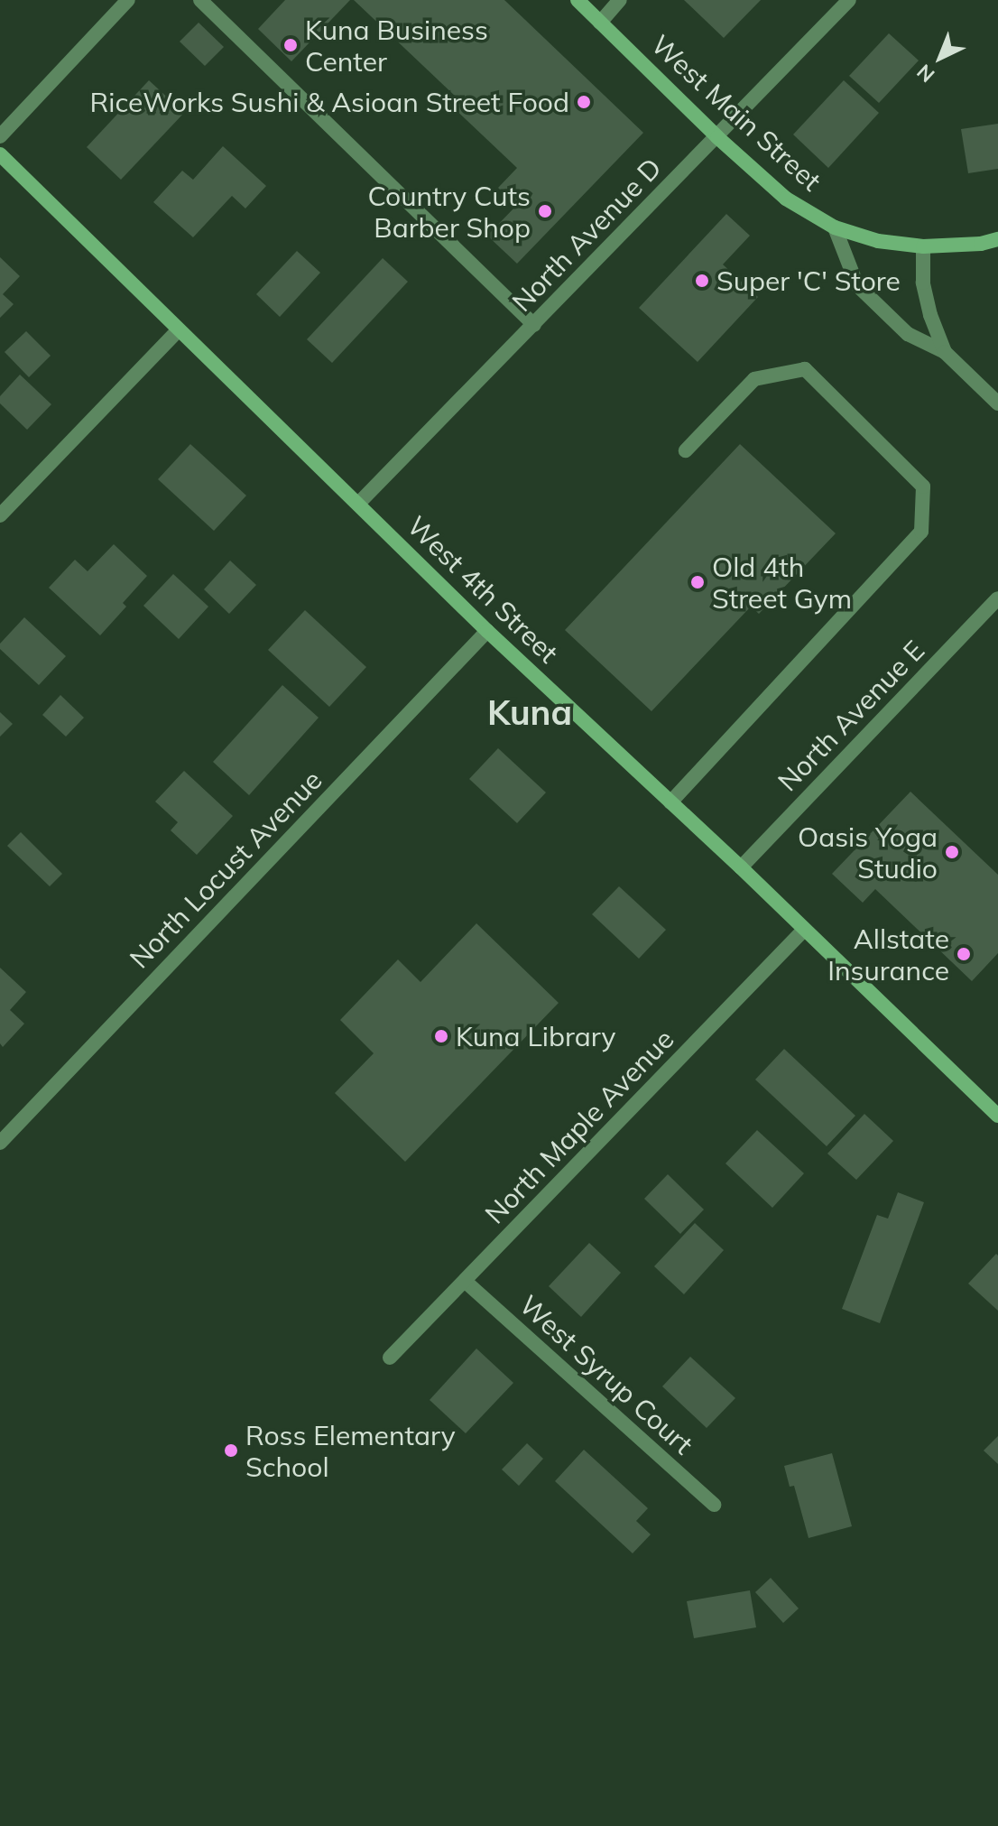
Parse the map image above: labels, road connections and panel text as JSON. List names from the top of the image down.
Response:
{
  "streets": {
    "main road": ["West Main Street", "West 4th Street"],
    "street": [
      "North Avenue D",
      "North Avenue E",
      "North Locust Avenue",
      "North Maple Avenue",
      "West Syrup Court"
    ]
  },
  "crossings": [
    ["West Main Street", "North Avenue D"],
    ["North Avenue D", "West 4th Street"],
    ["West 4th Street", "North Avenue E"],
    ["West 4th Street", "North Locust Avenue"],
    ["West 4th Street", "North Maple Avenue"],
    ["North Maple Avenue", "West Syrup Court"]
  ],
  "districts": ["Kuna"],
  "places": [
    "Kuna Business Center",
    "RiceWorks Sushi & Asioan Street Food",
    "Country Cuts Barber Shop",
    "Super 'C' Store",
    "Old 4th Street Gym",
    "Oasis Yoga Studio",
    "Allstate Insurance",
    "Kuna Library",
    "Ross Elementary School"
  ],
  "north": "bottom left"
}
